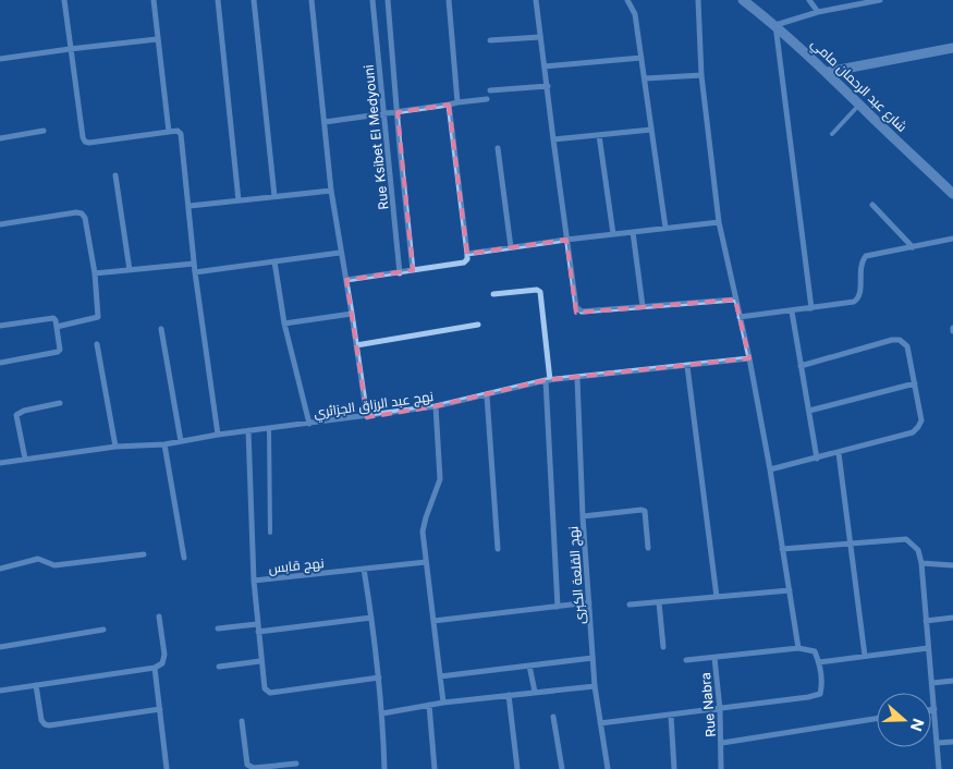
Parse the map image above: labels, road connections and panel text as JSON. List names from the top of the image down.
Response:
{
  "streets": {
    "street": [
      "شارع عبد الرحمان مامي",
      "Rue Ksibet El Medyouni",
      "نهج عبد الرزاق الجزائري",
      "نهج قابس",
      "نهج القلعة الكبرى",
      "Rue Nabra"
    ]
  },
  "crossings": [
    ["نهج عبد الرزاق الجزائري", "نهج قابس"],
    ["نهج عبد الرزاق الجزائري", "نهج القلعة الكبرى"]
  ],
  "north": "right"
}
